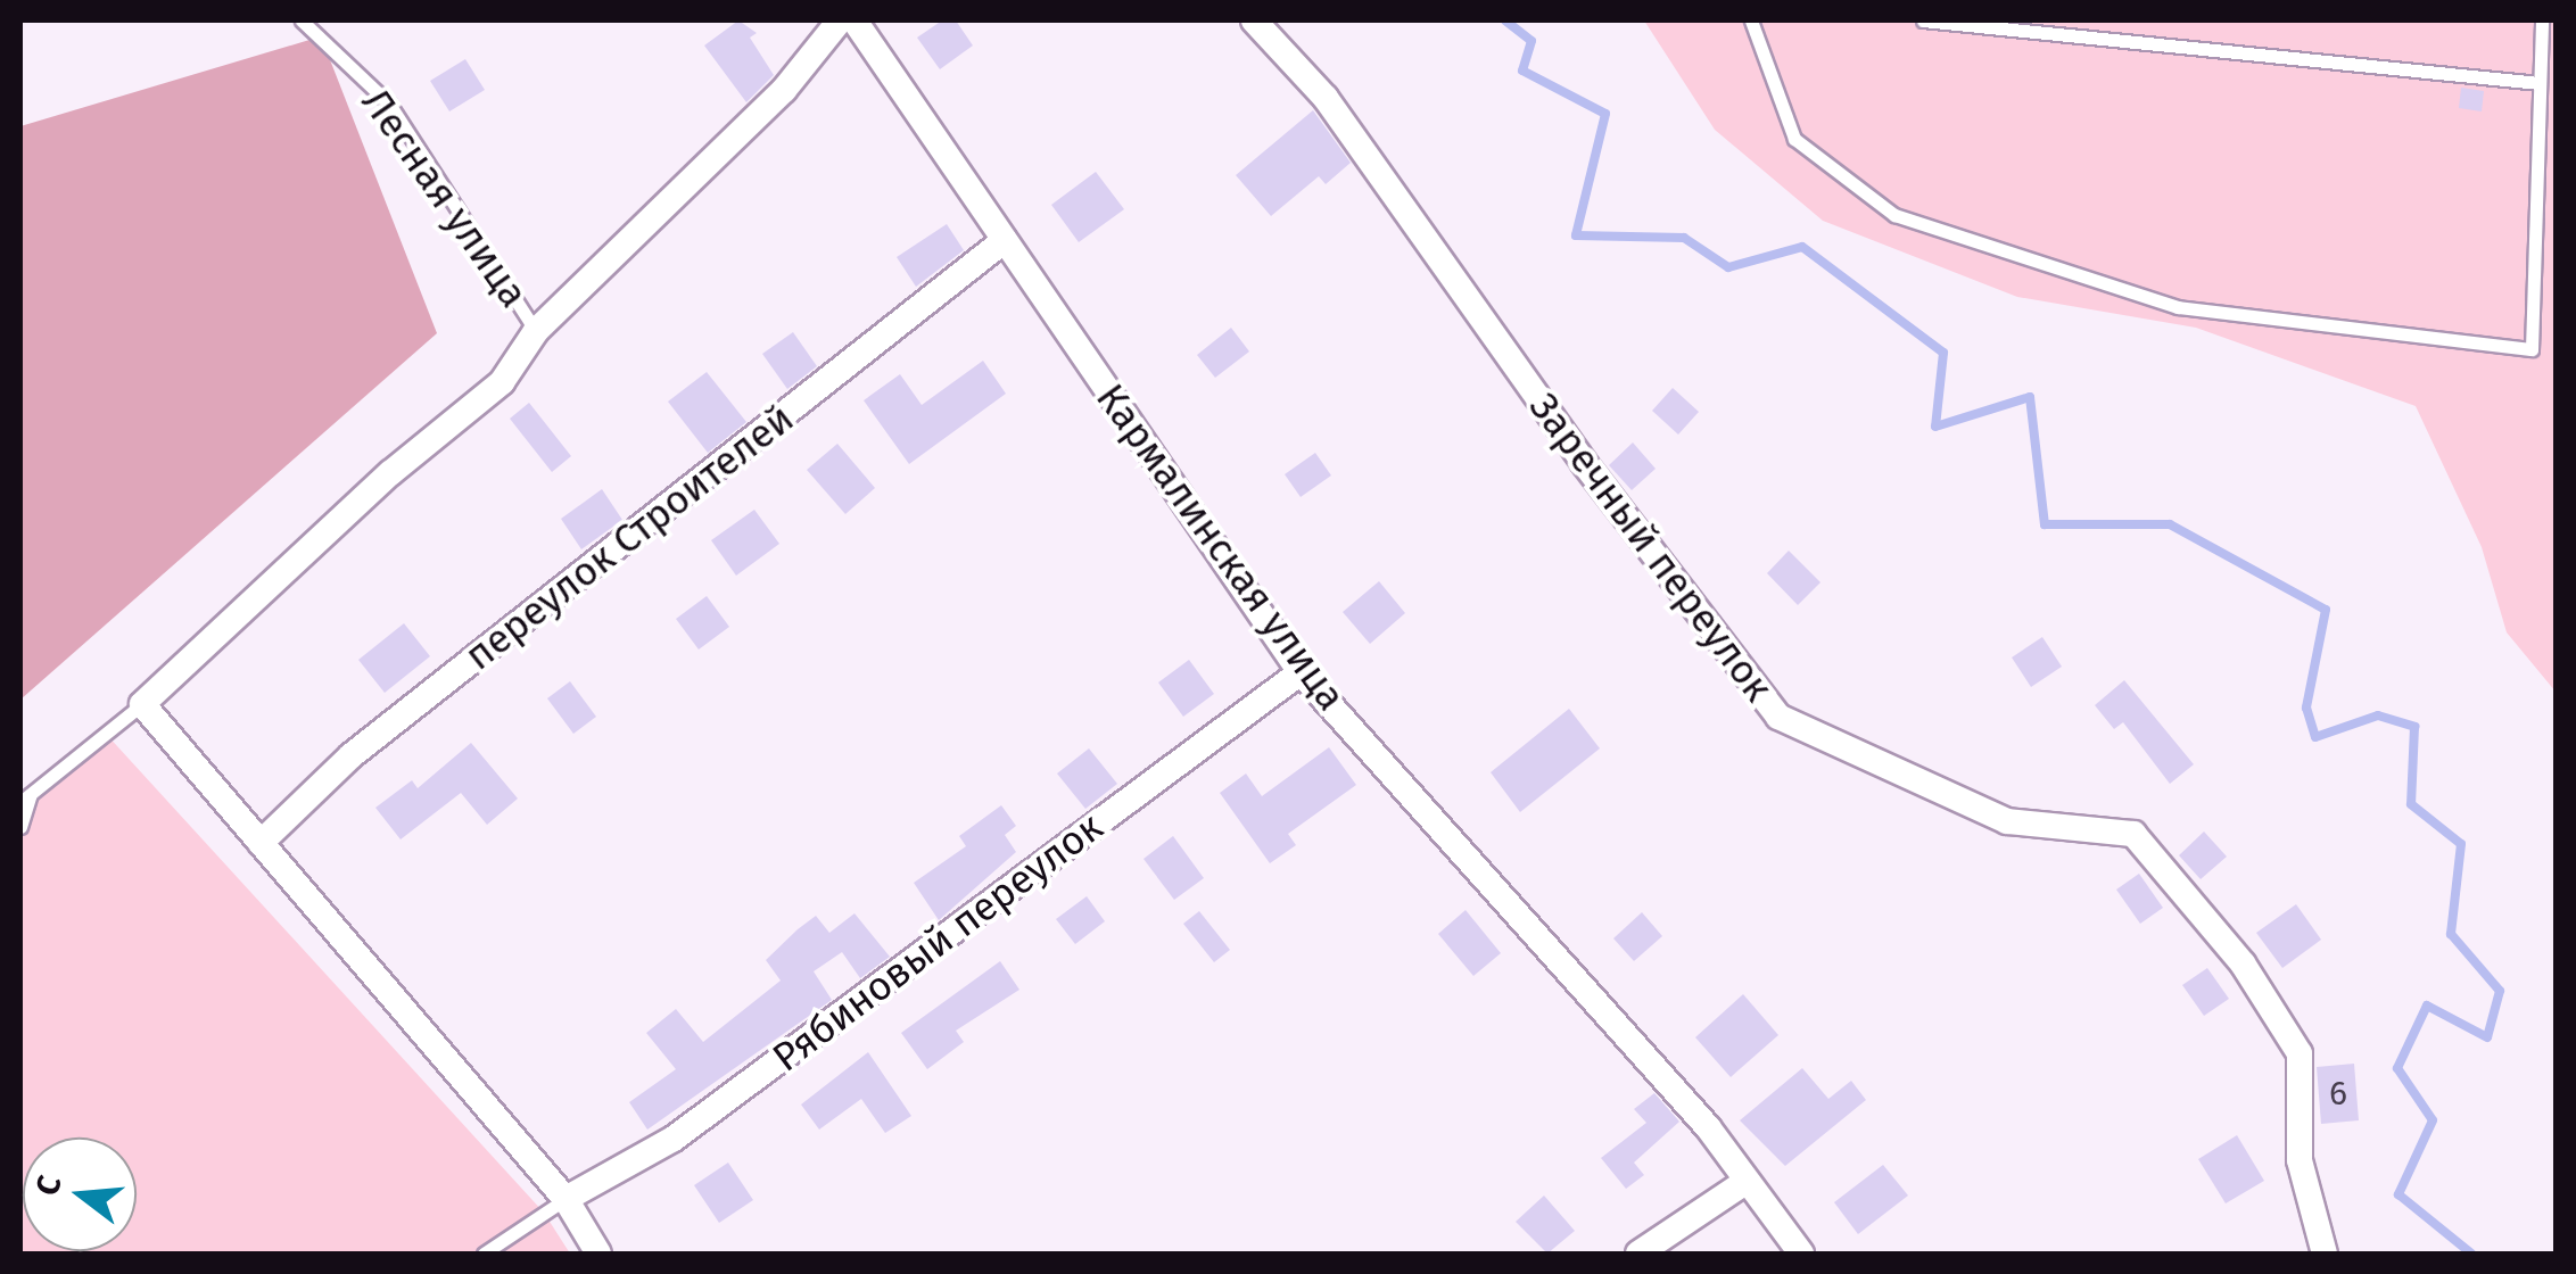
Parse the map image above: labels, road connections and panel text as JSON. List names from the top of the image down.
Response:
{
  "streets": {
    "street": [
      "переулок Строителей",
      "Кармалинская улица",
      "Заречный переулок",
      "Рябиновый переулок"
    ],
    "lane": ["Лесная улица"]
  },
  "crossings": [
    ["переулок Строителей", "Кармалинская улица"],
    ["Кармалинская улица", "Рябиновый переулок"]
  ],
  "house_numbers": ["6"],
  "north": "left"
}
